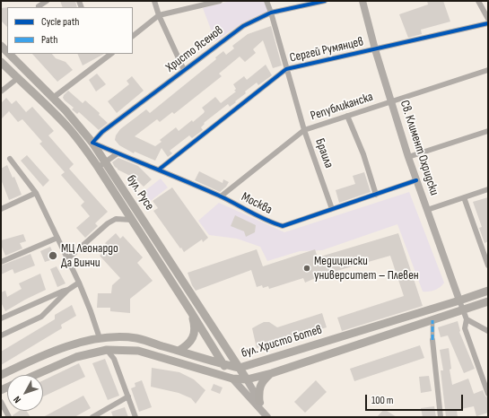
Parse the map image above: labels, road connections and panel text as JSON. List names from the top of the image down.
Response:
{
  "streets": {
    "main road": ["бул. Русе", "бул. Христо Ботев"],
    "street": [
      "Христо Ясенов",
      "Сергей Румянцев",
      "Републиканска",
      "Св. Климент Охридски",
      "Браила",
      "Москва"
    ]
  },
  "crossings": [
    ["Христо Ясенов", "Браила"],
    ["Христо Ясенов", "бул. Русе"],
    ["Христо Ясенов", "Москва"],
    ["Сергей Румянцев", "Св. Климент Охридски"],
    ["Сергей Румянцев", "Браила"],
    ["Сергей Румянцев", "Москва"],
    ["Републиканска", "Св. Климент Охридски"],
    ["Републиканска", "Браила"],
    ["Републиканска", "Москва"],
    ["Св. Климент Охридски", "Москва"],
    ["Св. Климент Охридски", "бул. Христо Ботев"],
    ["Браила", "Москва"],
    ["бул. Русе", "Москва"],
    ["бул. Русе", "бул. Христо Ботев"]
  ],
  "places": ["МЦ Леонардо Да Винчи", "Медицински университет – Плевен"],
  "legend": ["Cycle path", "Path"],
  "scale_bar": "100 m",
  "north": "bottom left"
}
